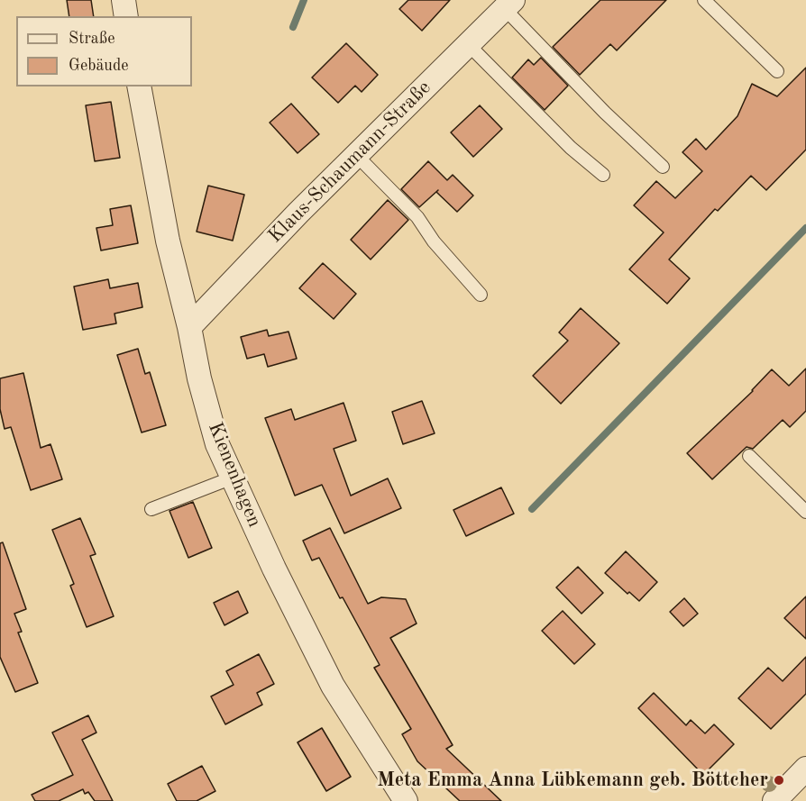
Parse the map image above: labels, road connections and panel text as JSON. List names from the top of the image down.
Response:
{
  "streets": {
    "street": ["Klaus-Schaumann-Straße", "Kienenhagen"]
  },
  "crossings": [
    ["Klaus-Schaumann-Straße", "Kienenhagen"]
  ],
  "places": ["Meta Emma Anna Lübkemann geb. Böttcher"],
  "legend": ["Straße", "Gebäude"]
}
